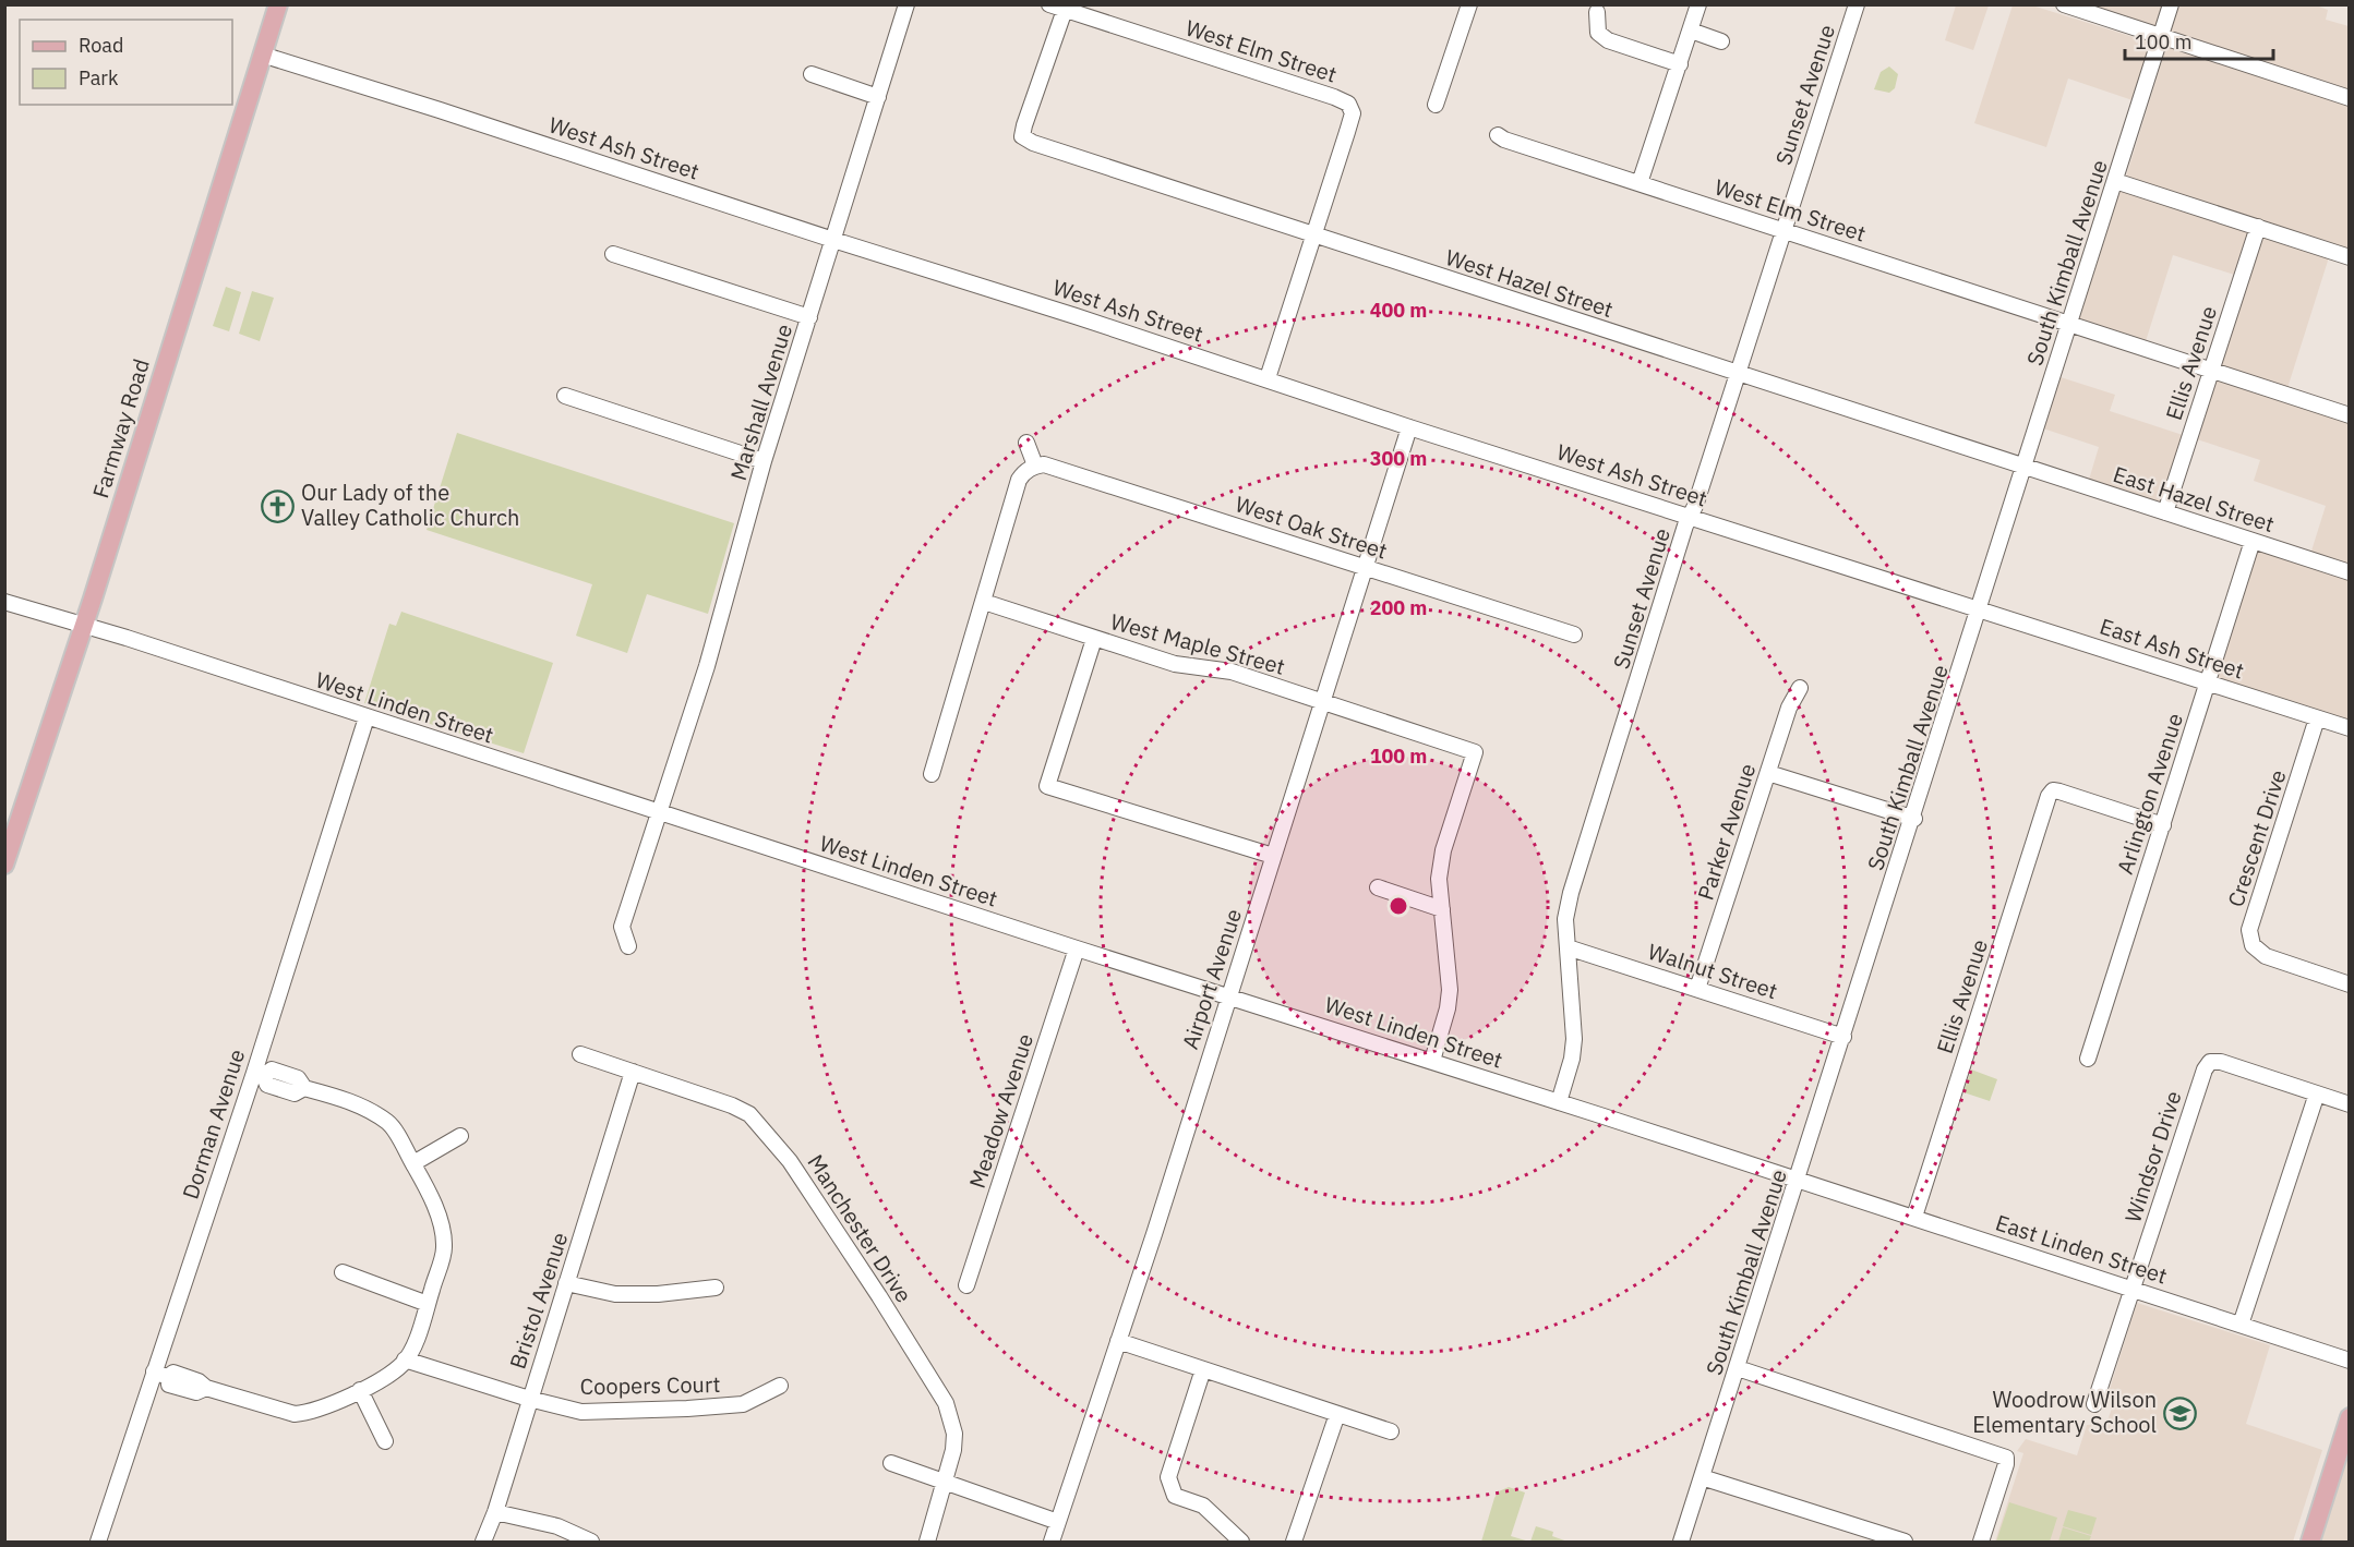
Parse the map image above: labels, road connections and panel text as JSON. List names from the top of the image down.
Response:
{
  "streets": {
    "main road": ["Farmway Road"],
    "street": [
      "West Elm Street",
      "Sunset Avenue",
      "West Ash Street",
      "South Kimball Avenue",
      "West Hazel Street",
      "Ellis Avenue",
      "Marshall Avenue",
      "East Hazel Street",
      "West Oak Street",
      "West Maple Street",
      "East Ash Street",
      "West Linden Street",
      "Arlington Avenue",
      "Parker Avenue",
      "Crescent Drive",
      "Walnut Street",
      "Airport Avenue",
      "Meadow Avenue",
      "Dorman Avenue",
      "Windsor Drive",
      "Manchester Drive",
      "East Linden Street",
      "Bristol Avenue",
      "Coopers Court"
    ]
  },
  "crossings": [
    ["West Elm Street", "Sunset Avenue"],
    ["West Elm Street", "South Kimball Avenue"],
    ["West Elm Street", "West Hazel Street"],
    ["West Elm Street", "Ellis Avenue"],
    ["Sunset Avenue", "West Ash Street"],
    ["Sunset Avenue", "West Hazel Street"],
    ["Sunset Avenue", "West Linden Street"],
    ["Sunset Avenue", "Walnut Street"],
    ["West Ash Street", "South Kimball Avenue"],
    ["West Ash Street", "Marshall Avenue"],
    ["West Ash Street", "Farmway Road"],
    ["West Ash Street", "East Ash Street"],
    ["West Ash Street", "Airport Avenue"],
    ["South Kimball Avenue", "West Hazel Street"],
    ["South Kimball Avenue", "East Hazel Street"],
    ["South Kimball Avenue", "East Ash Street"],
    ["South Kimball Avenue", "West Linden Street"],
    ["South Kimball Avenue", "Walnut Street"],
    ["South Kimball Avenue", "East Linden Street"],
    ["West Hazel Street", "East Hazel Street"],
    ["Ellis Avenue", "East Hazel Street"],
    ["Ellis Avenue", "Arlington Avenue"],
    ["Ellis Avenue", "East Linden Street"],
    ["Marshall Avenue", "West Linden Street"],
    ["Farmway Road", "West Linden Street"],
    ["East Hazel Street", "Arlington Avenue"],
    ["West Oak Street", "Airport Avenue"],
    ["West Maple Street", "Airport Avenue"],
    ["East Ash Street", "Arlington Avenue"],
    ["East Ash Street", "Crescent Drive"],
    ["West Linden Street", "Airport Avenue"],
    ["West Linden Street", "Meadow Avenue"],
    ["West Linden Street", "Dorman Avenue"],
    ["West Linden Street", "East Linden Street"],
    ["Parker Avenue", "Walnut Street"],
    ["Windsor Drive", "East Linden Street"],
    ["Manchester Drive", "Bristol Avenue"],
    ["Bristol Avenue", "Coopers Court"]
  ],
  "places": {
    "church": ["Our Lady of the Valley Catholic Church"],
    "school or university": ["Woodrow Wilson Elementary School"]
  },
  "legend": ["Road", "Park"],
  "scale_bar": "100 m",
  "rings": [
    "400 m",
    "300 m",
    "200 m",
    "100 m"
  ]
}
